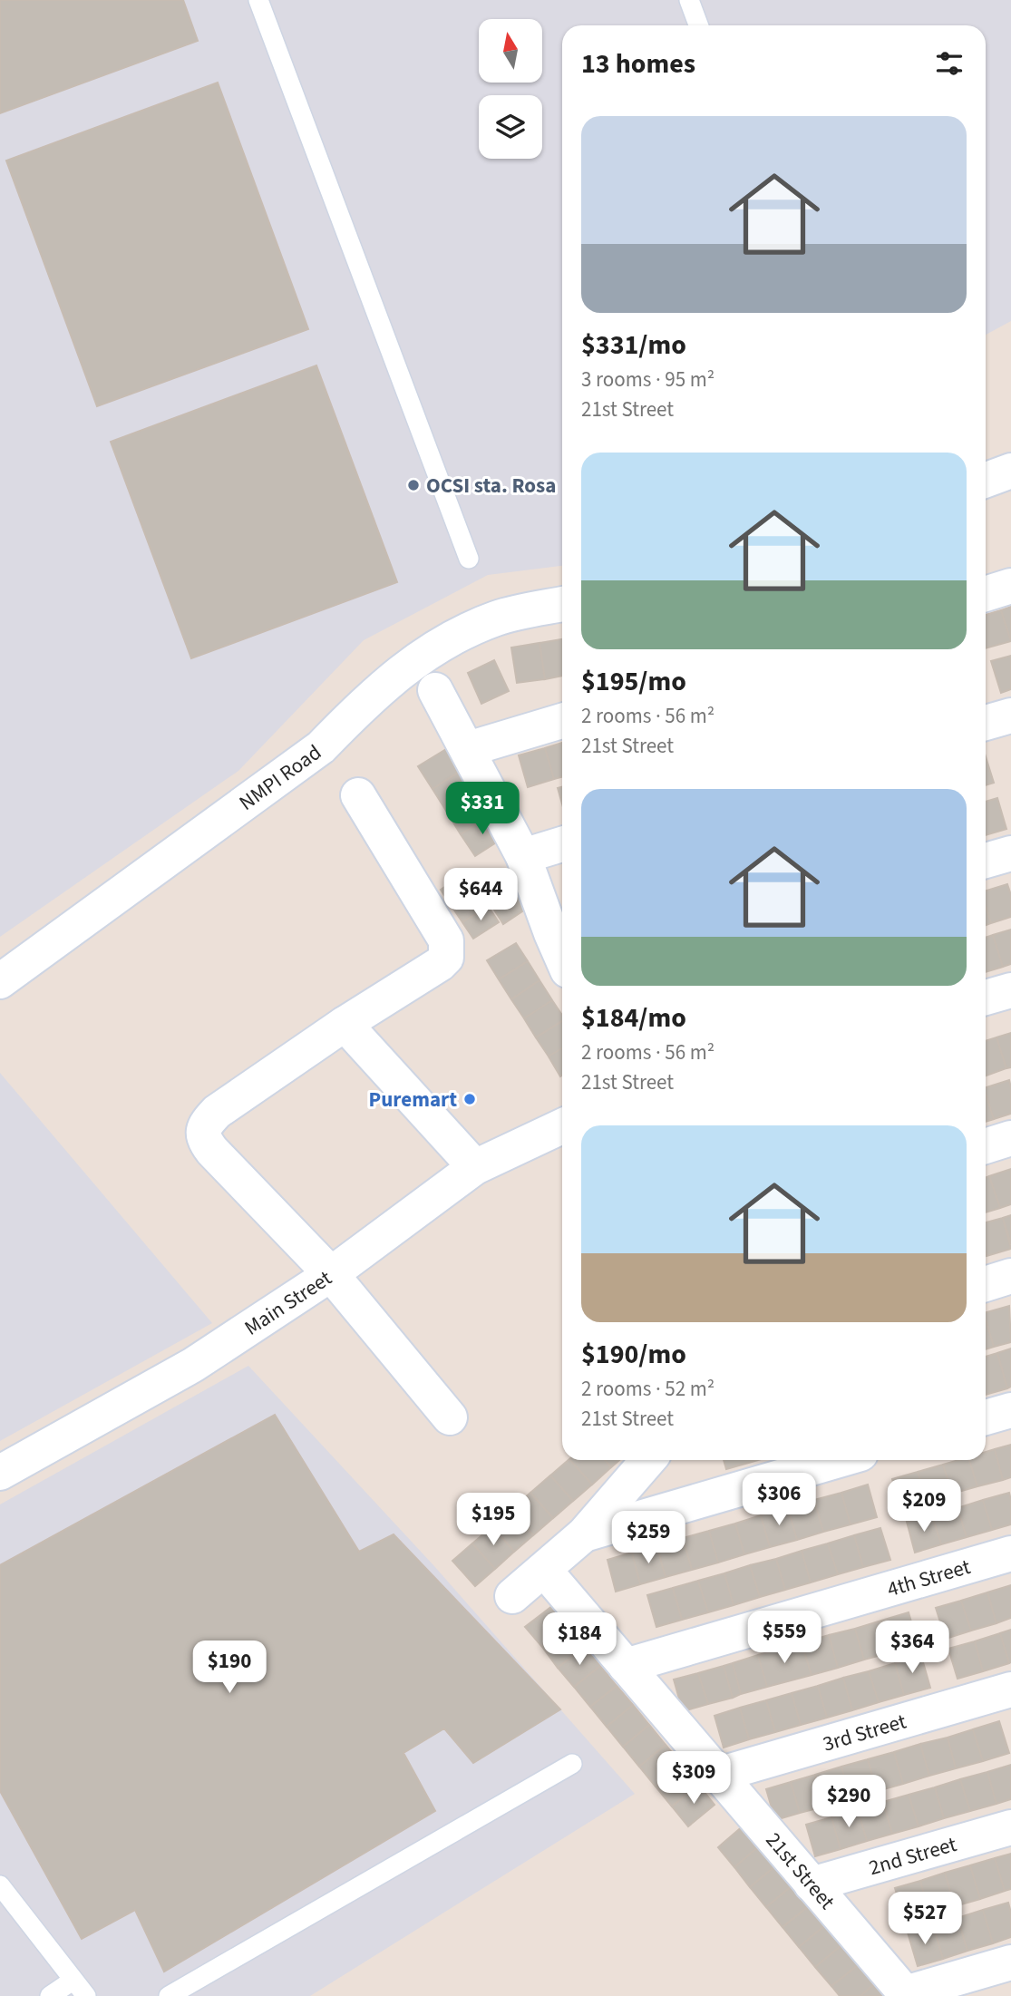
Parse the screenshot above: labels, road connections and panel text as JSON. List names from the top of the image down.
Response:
{
  "streets": {
    "street": [
      "NMPI Road",
      "Main Street",
      "4th Street",
      "3rd Street",
      "2nd Street",
      "21st Street"
    ]
  },
  "crossings": [
    ["4th Street", "21st Street"],
    ["3rd Street", "21st Street"],
    ["2nd Street", "21st Street"]
  ],
  "places": ["OCSI sta. Rosa", "Puremart"],
  "north": "top",
  "page": {
    "heading": "13 homes",
    "list": [
      {
        "name": "$331/mo",
        "note": "3 rooms · 95 m² · 21st Street"
      },
      {
        "name": "$195/mo",
        "note": "2 rooms · 56 m² · 21st Street"
      },
      {
        "name": "$184/mo",
        "note": "2 rooms · 56 m² · 21st Street"
      },
      {
        "name": "$190/mo",
        "note": "2 rooms · 52 m² · 21st Street"
      }
    ],
    "price": [
      "$331",
      "$644",
      "$306",
      "$209",
      "$195",
      "$259",
      "$559",
      "$184",
      "$364",
      "$190",
      "$309",
      "$290",
      "$527"
    ]
  }
}
